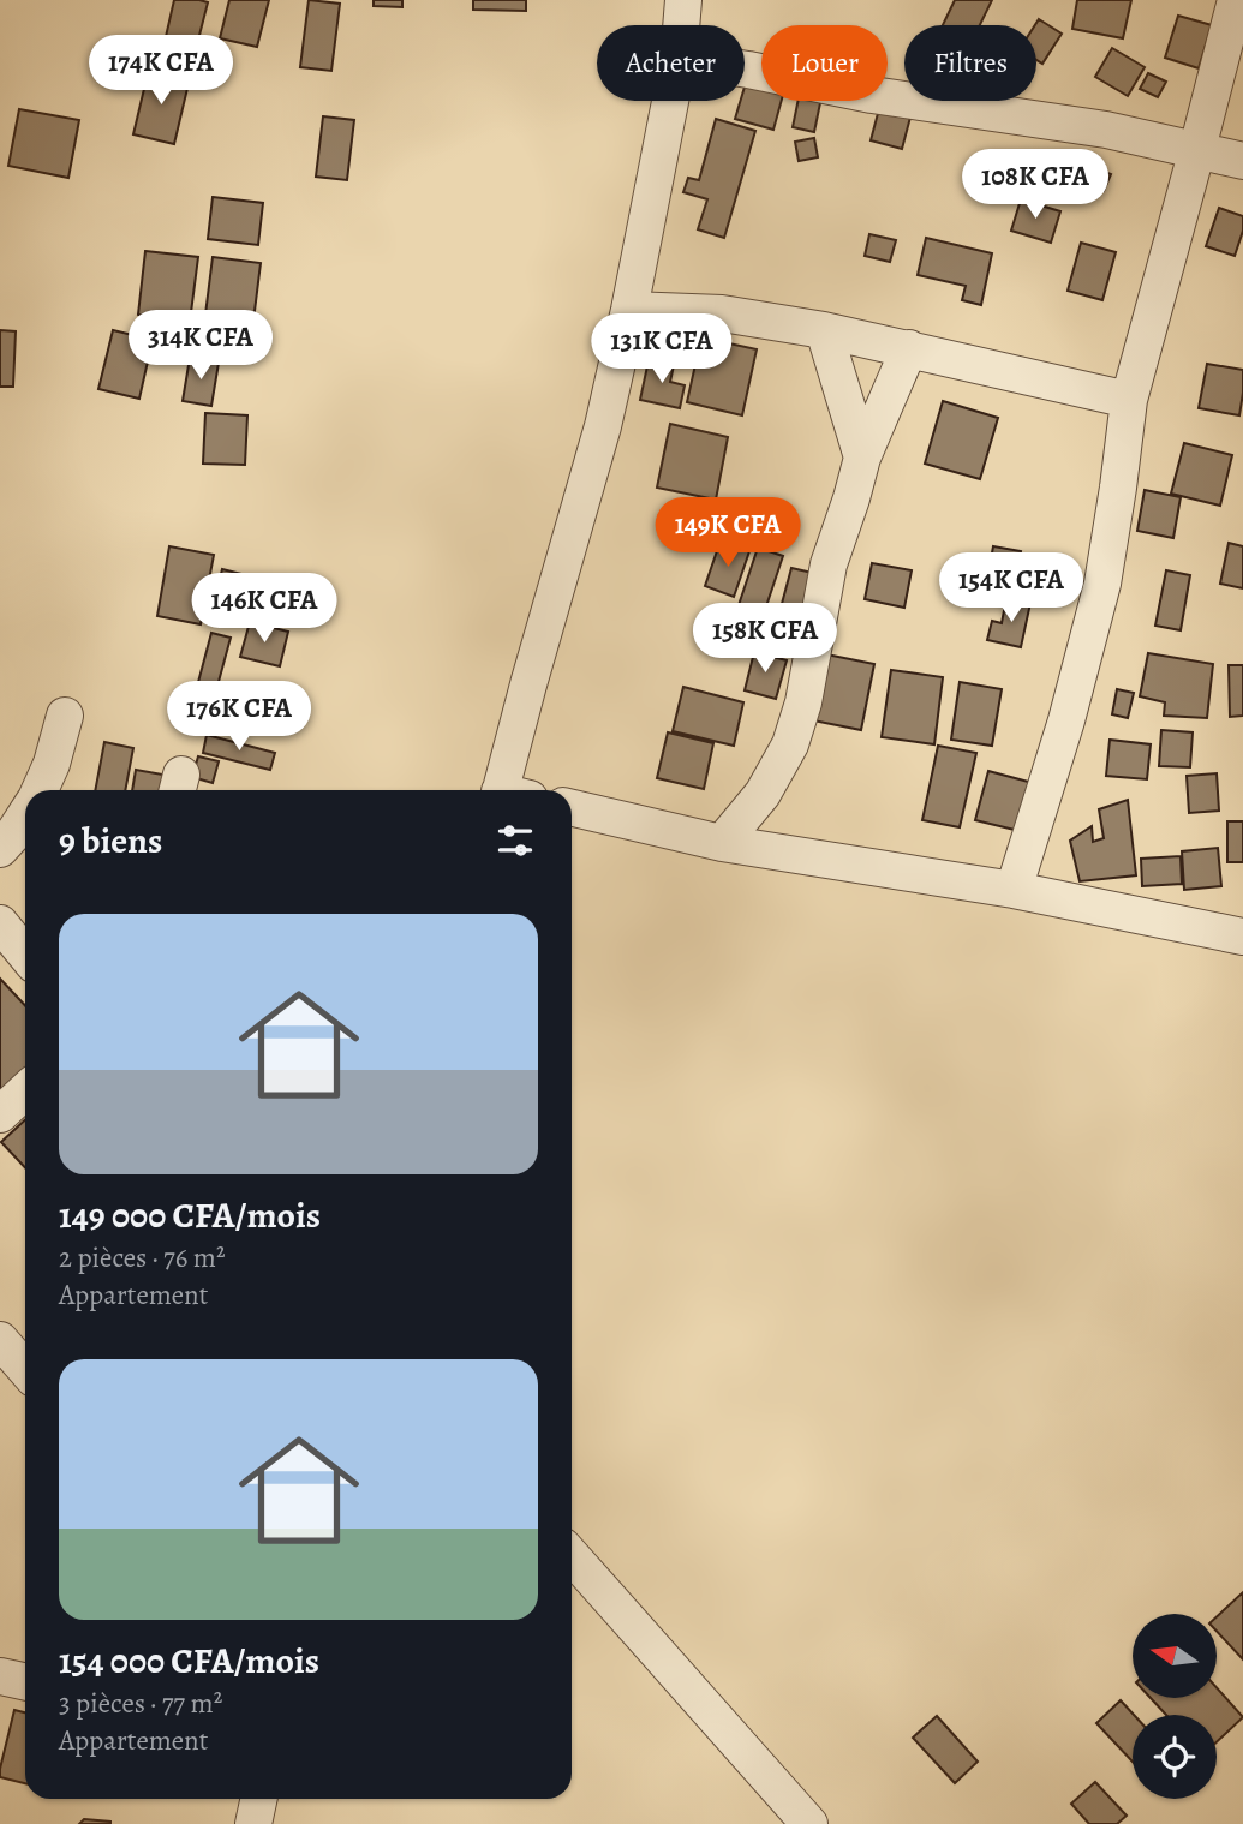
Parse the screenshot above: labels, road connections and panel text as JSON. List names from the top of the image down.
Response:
{
  "north": "left",
  "page": {
    "chip": ["Acheter", "Louer", "Filtres"],
    "price": [
      "174K CFA",
      "108K CFA",
      "314K CFA",
      "131K CFA",
      "149K CFA",
      "154K CFA",
      "146K CFA",
      "158K CFA",
      "176K CFA"
    ],
    "heading": "9 biens",
    "list": [
      {
        "name": "149 000 CFA/mois",
        "note": "2 pièces · 76 m² · Appartement"
      },
      {
        "name": "154 000 CFA/mois",
        "note": "3 pièces · 77 m² · Appartement"
      }
    ]
  }
}
